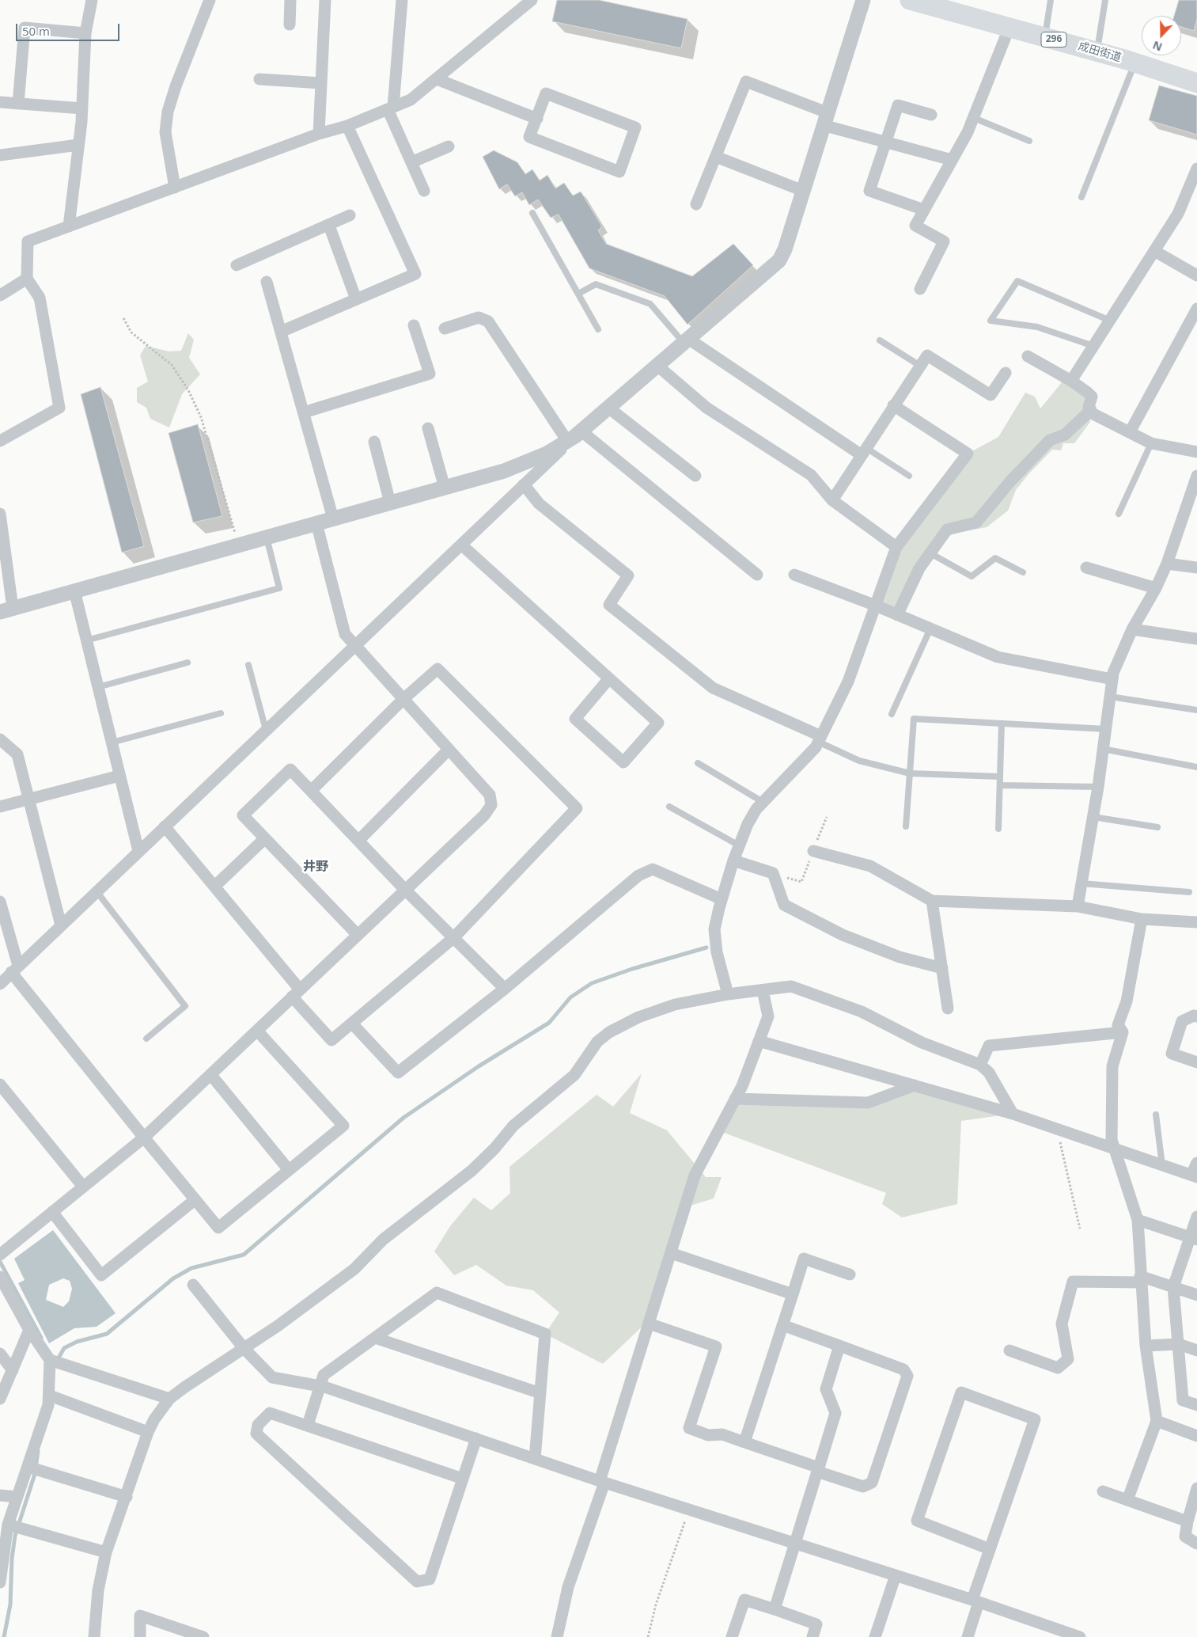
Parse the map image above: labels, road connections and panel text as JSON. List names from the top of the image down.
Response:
{
  "streets": {
    "highway": ["296", "成田街道"]
  },
  "districts": ["井野"],
  "scale_bar": "50 m",
  "north": "bottom"
}
